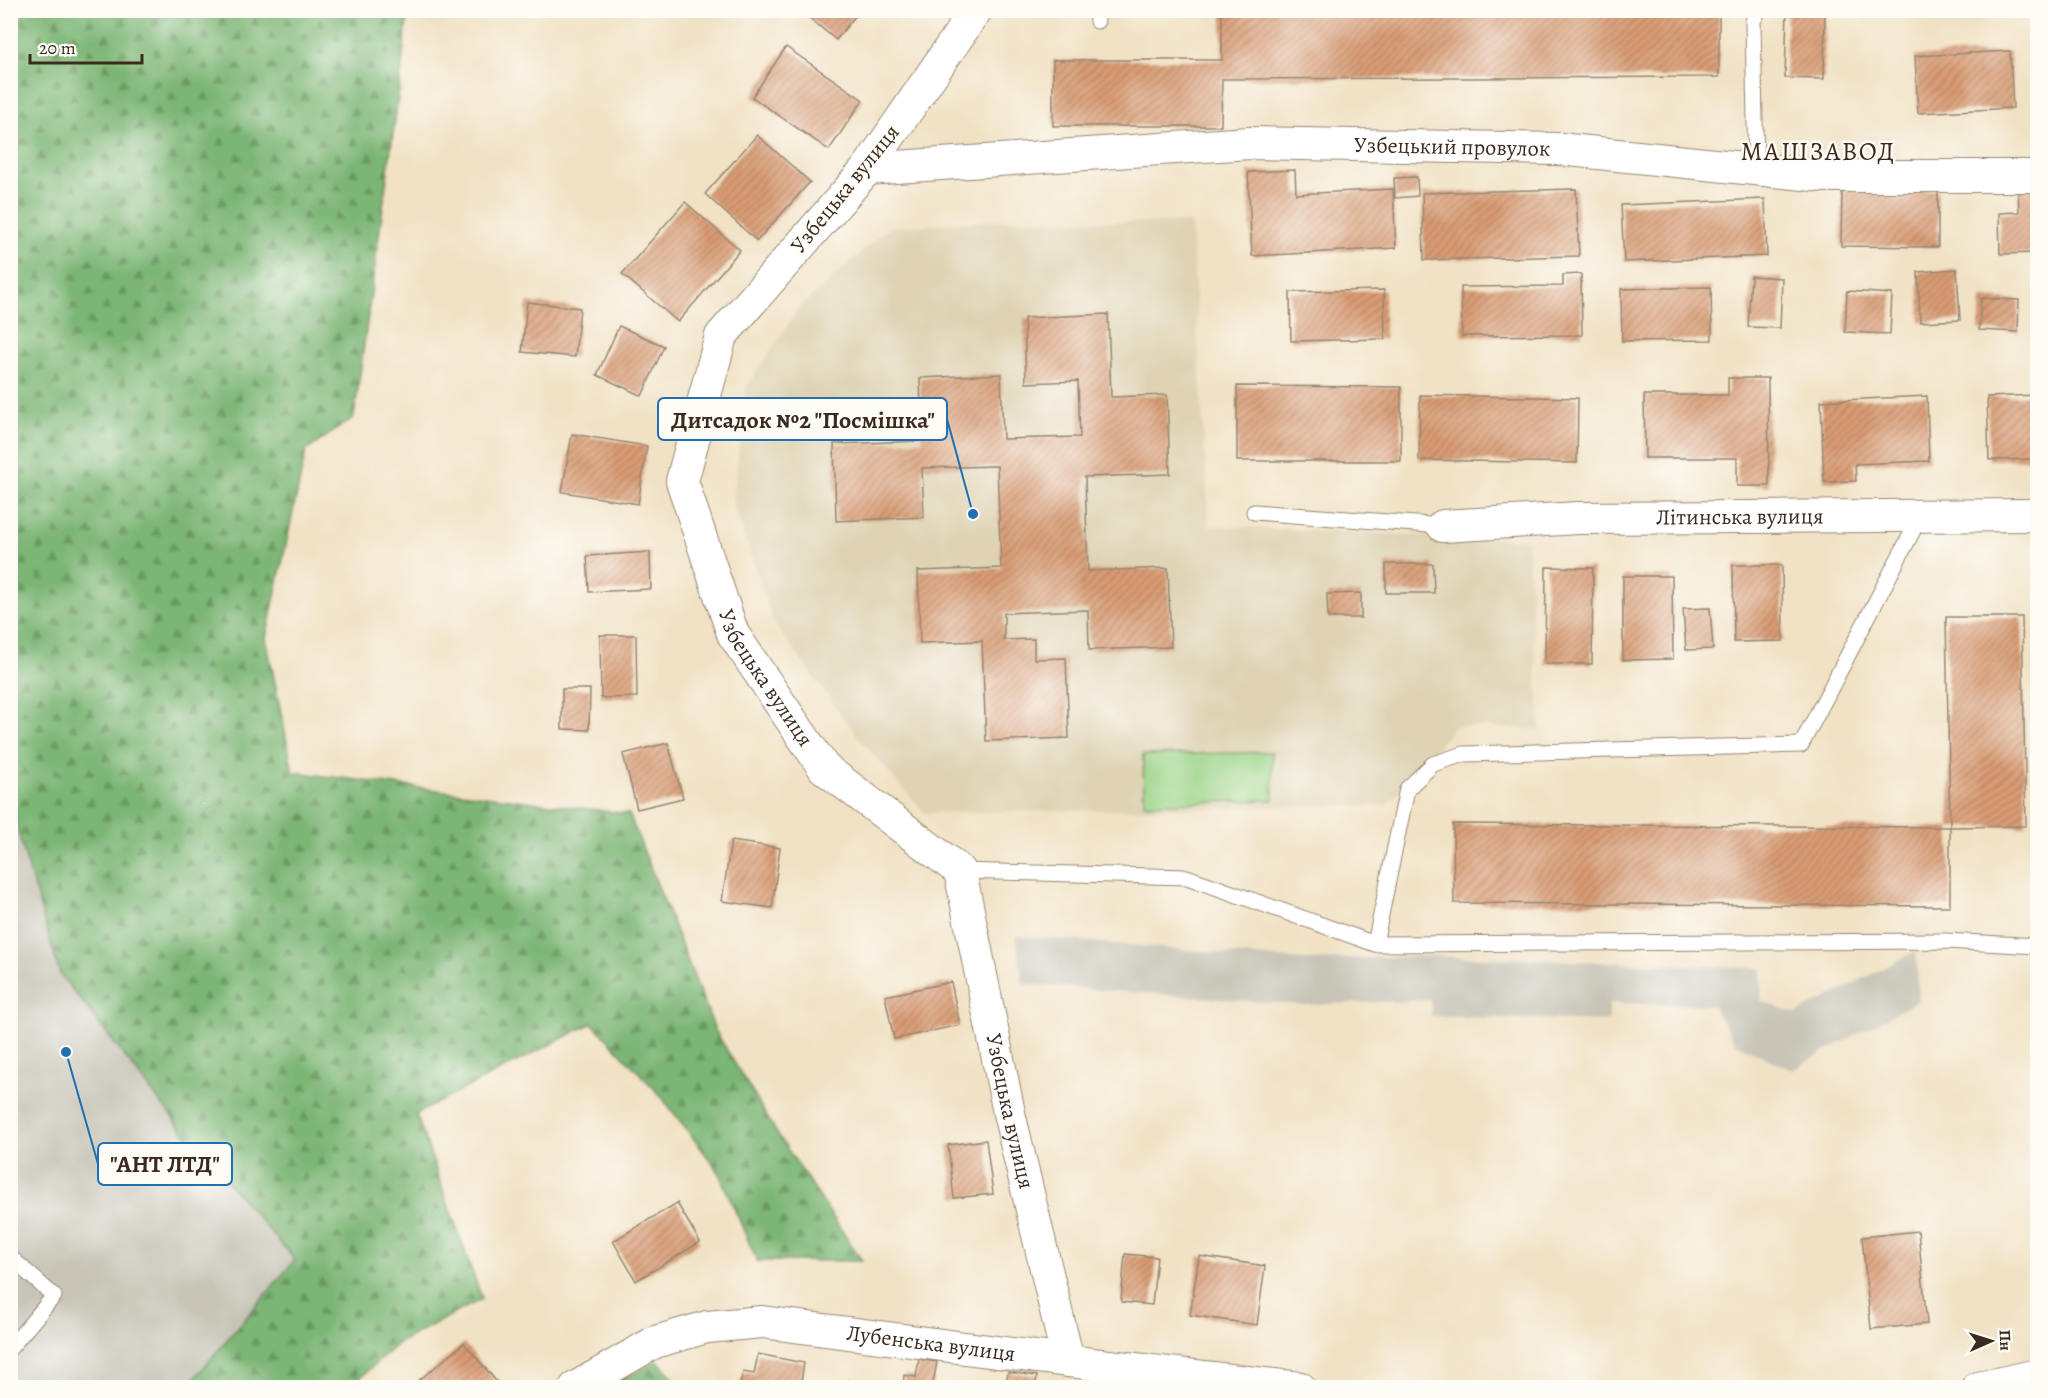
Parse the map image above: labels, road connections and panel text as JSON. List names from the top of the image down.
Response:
{
  "streets": {
    "street": [
      "Узбецький провулок",
      "Узбецька вулиця",
      "Літинська вулиця",
      "Лубенська вулиця"
    ]
  },
  "crossings": [
    ["Узбецький провулок", "Узбецька вулиця"],
    ["Узбецька вулиця", "Лубенська вулиця"]
  ],
  "districts": ["МАШЗАВОД"],
  "places": ["Дитсадок №2 \"Посмішка\"", "\"АНТ ЛТД\""],
  "scale_bar": "20 m",
  "north": "right"
}
